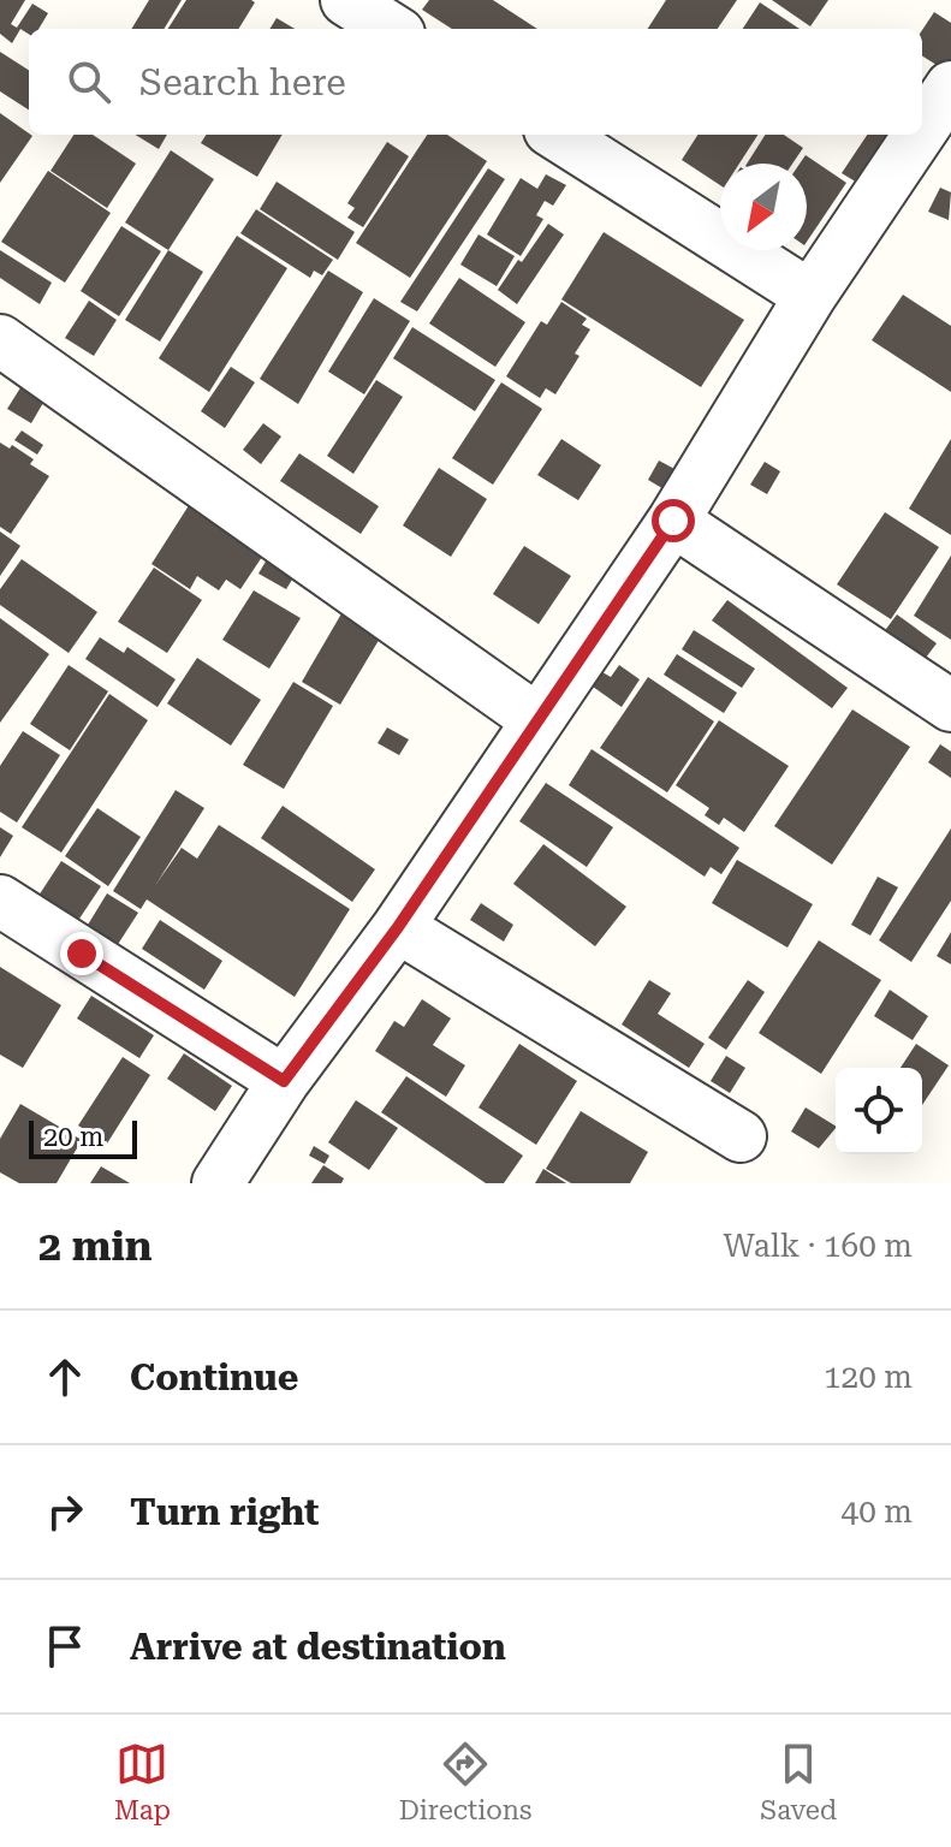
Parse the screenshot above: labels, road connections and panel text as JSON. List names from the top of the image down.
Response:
{
  "scale_bar": "20 m",
  "north": "bottom left",
  "page": {
    "search": "Search here",
    "scale": "20 m",
    "heading": ["2 min", "Walk · 160 m"],
    "list": [
      ["Continue", "120 m"],
      ["Turn right", "40 m"],
      "Arrive at destination"
    ],
    "nav": ["Map", "Directions", "Saved"]
  }
}
